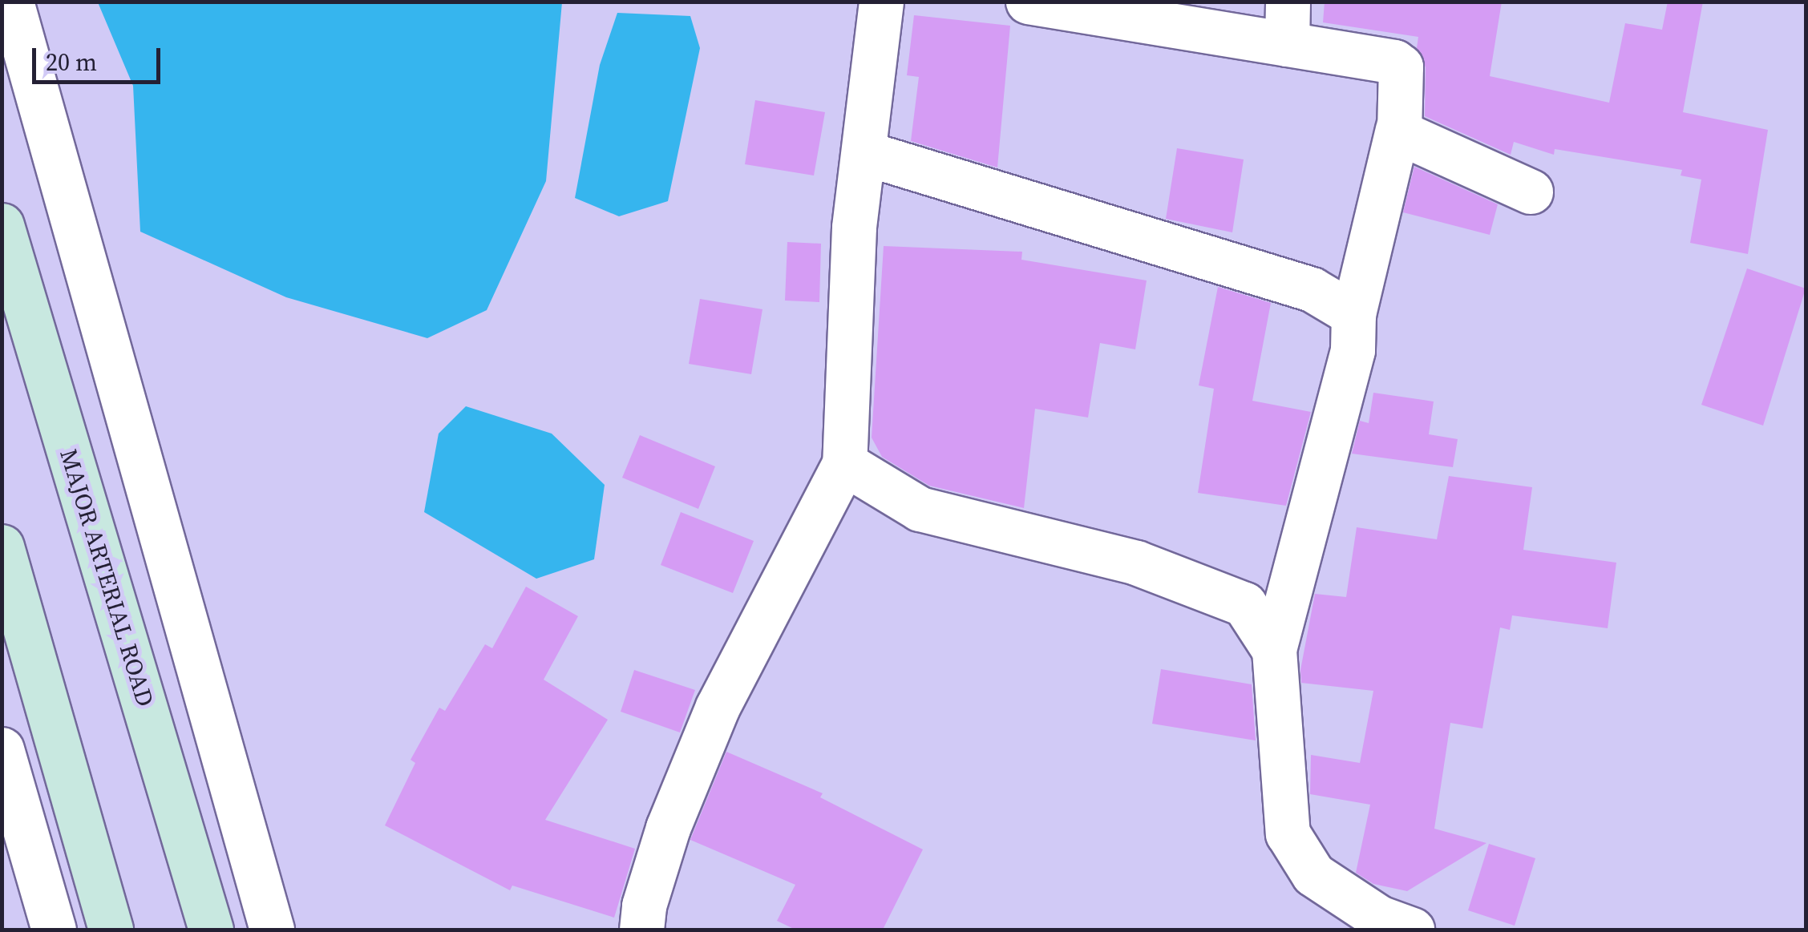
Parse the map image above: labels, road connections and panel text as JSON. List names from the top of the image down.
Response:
{
  "streets": {
    "street": ["MAJOR ARTERIAL ROAD"]
  },
  "scale_bar": "20 m"
}
